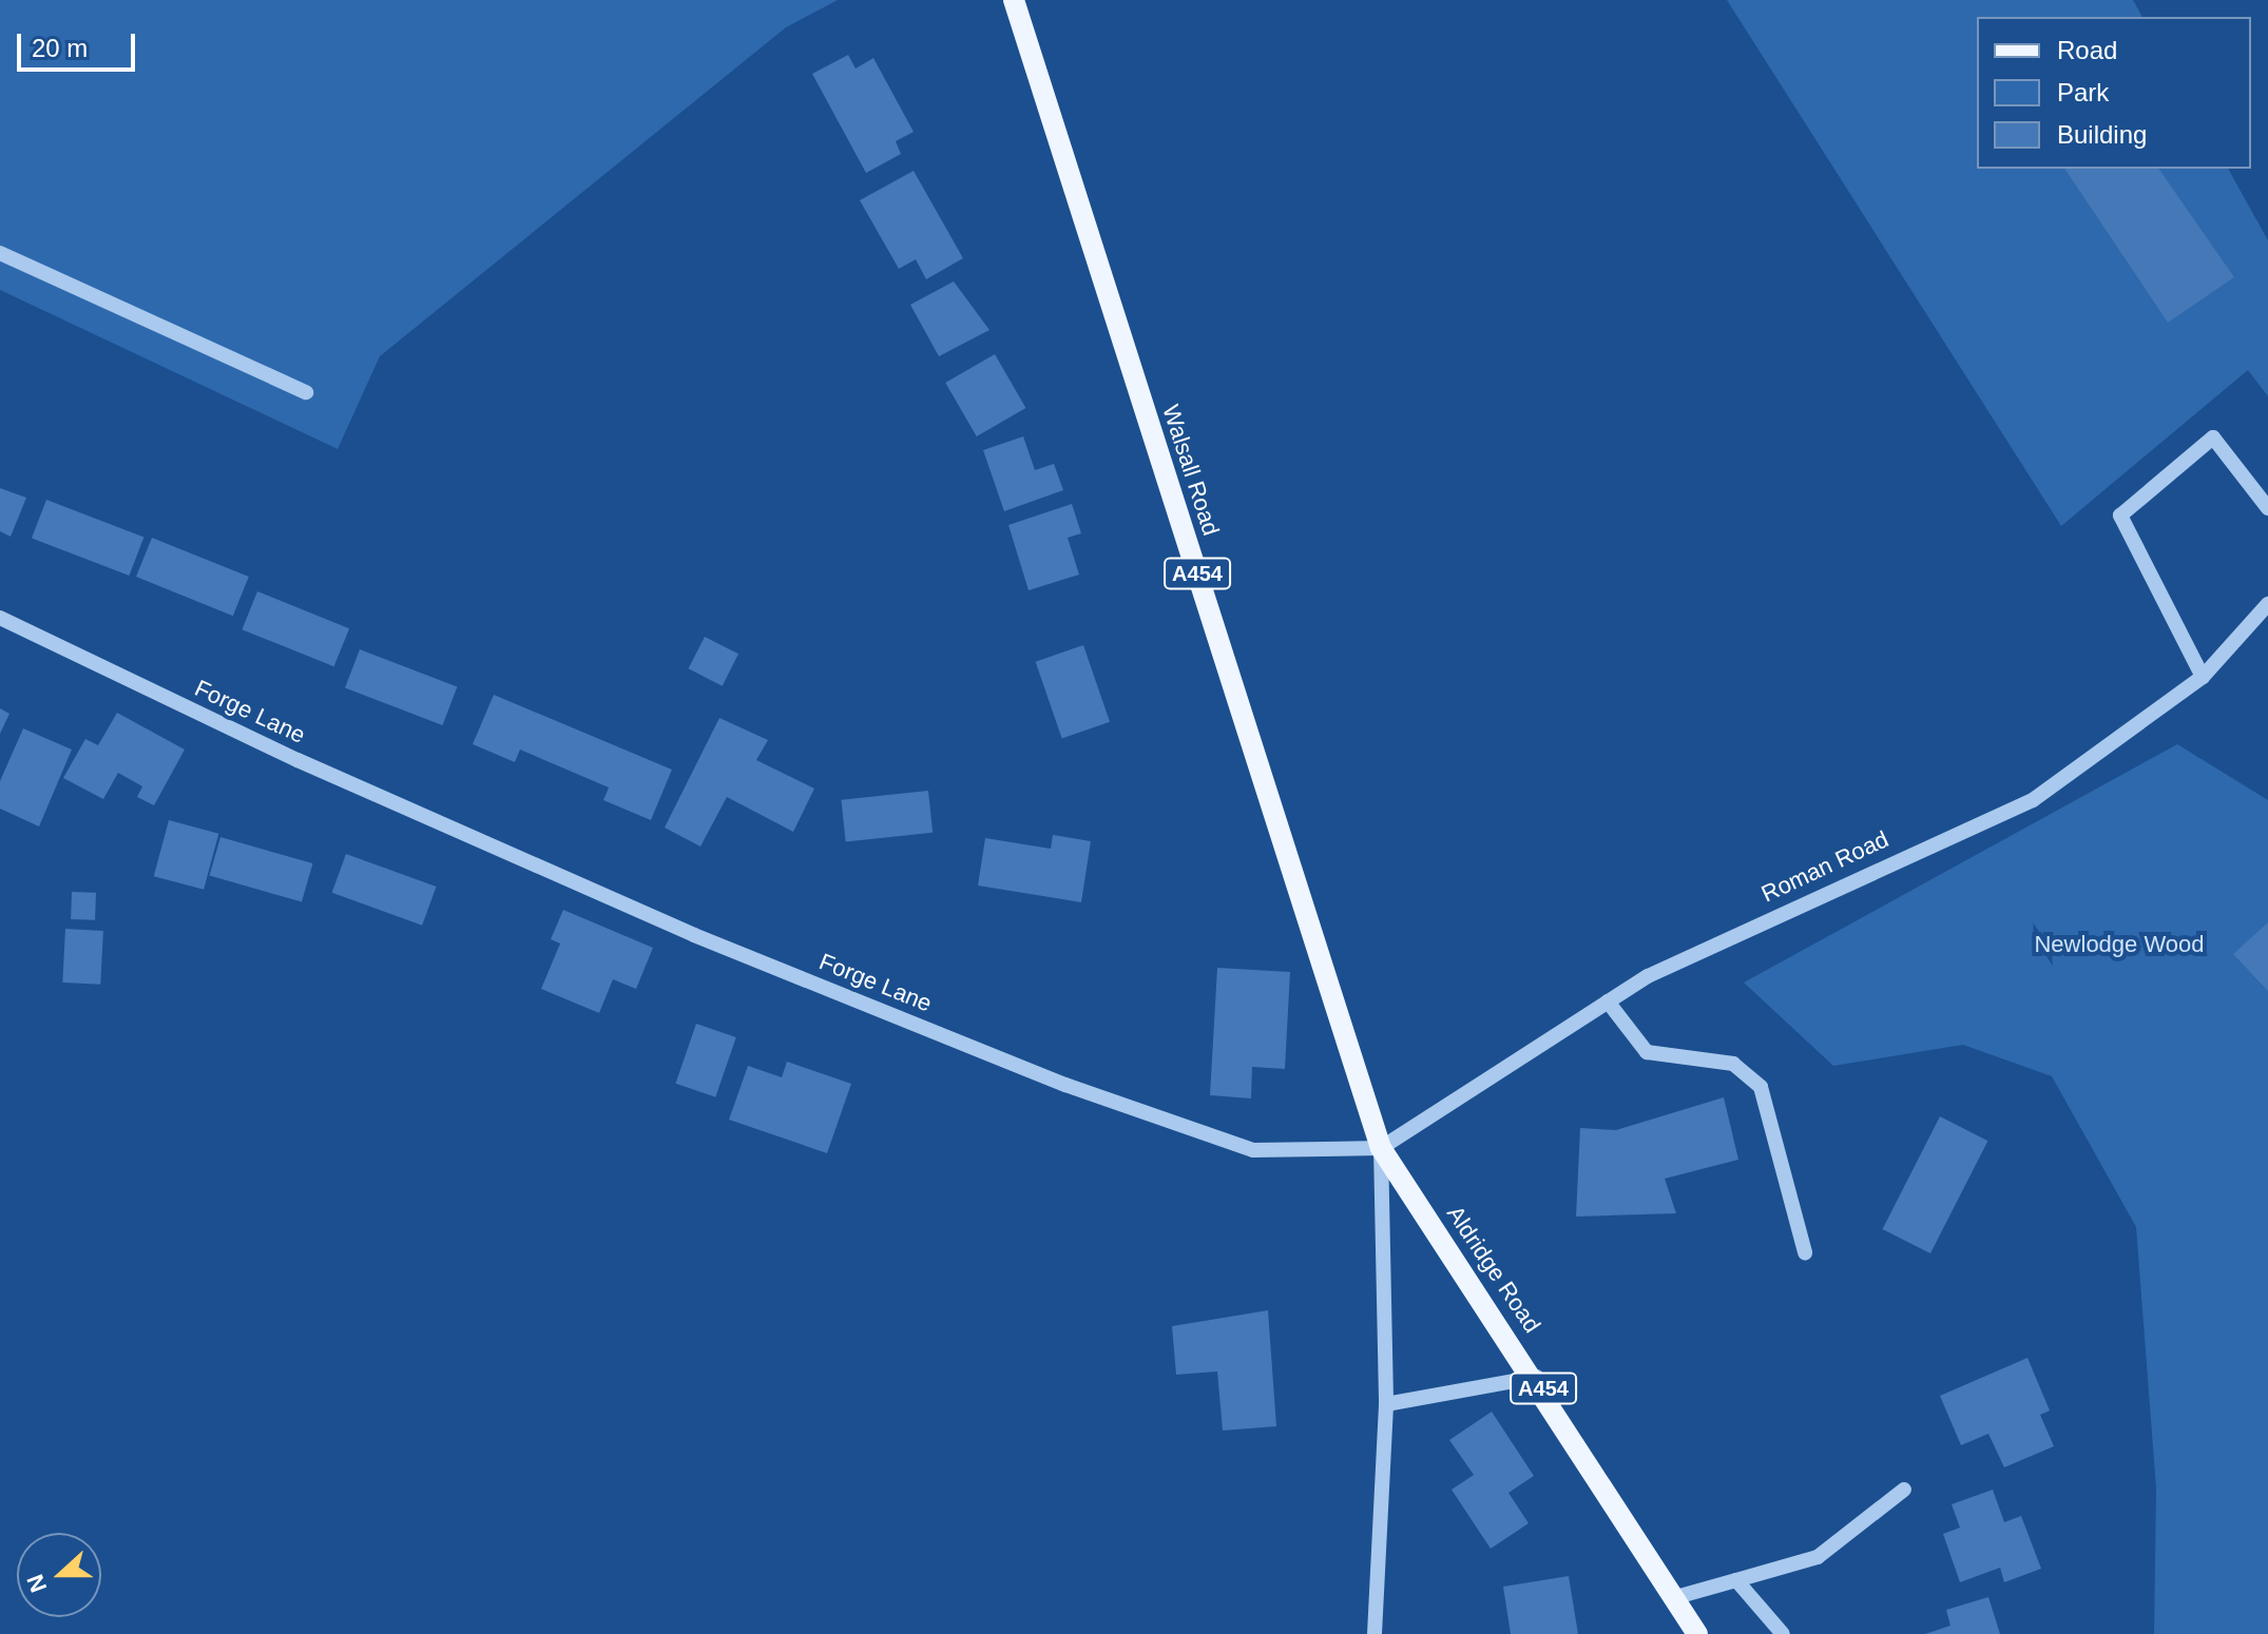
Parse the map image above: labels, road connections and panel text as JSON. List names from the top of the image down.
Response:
{
  "streets": {
    "main road": ["Walsall Road", "A454", "Aldridge Road"],
    "street": ["Forge Lane", "Roman Road"]
  },
  "crossings": [
    ["Walsall Road", "Forge Lane"],
    ["Walsall Road", "Roman Road"],
    ["Walsall Road", "Aldridge Road"],
    ["Forge Lane", "Roman Road"],
    ["Forge Lane", "Aldridge Road"],
    ["Roman Road", "Aldridge Road"]
  ],
  "parks": ["Newlodge Wood"],
  "legend": ["Road", "Park", "Building"],
  "scale_bar": "20 m",
  "north": "left"
}
